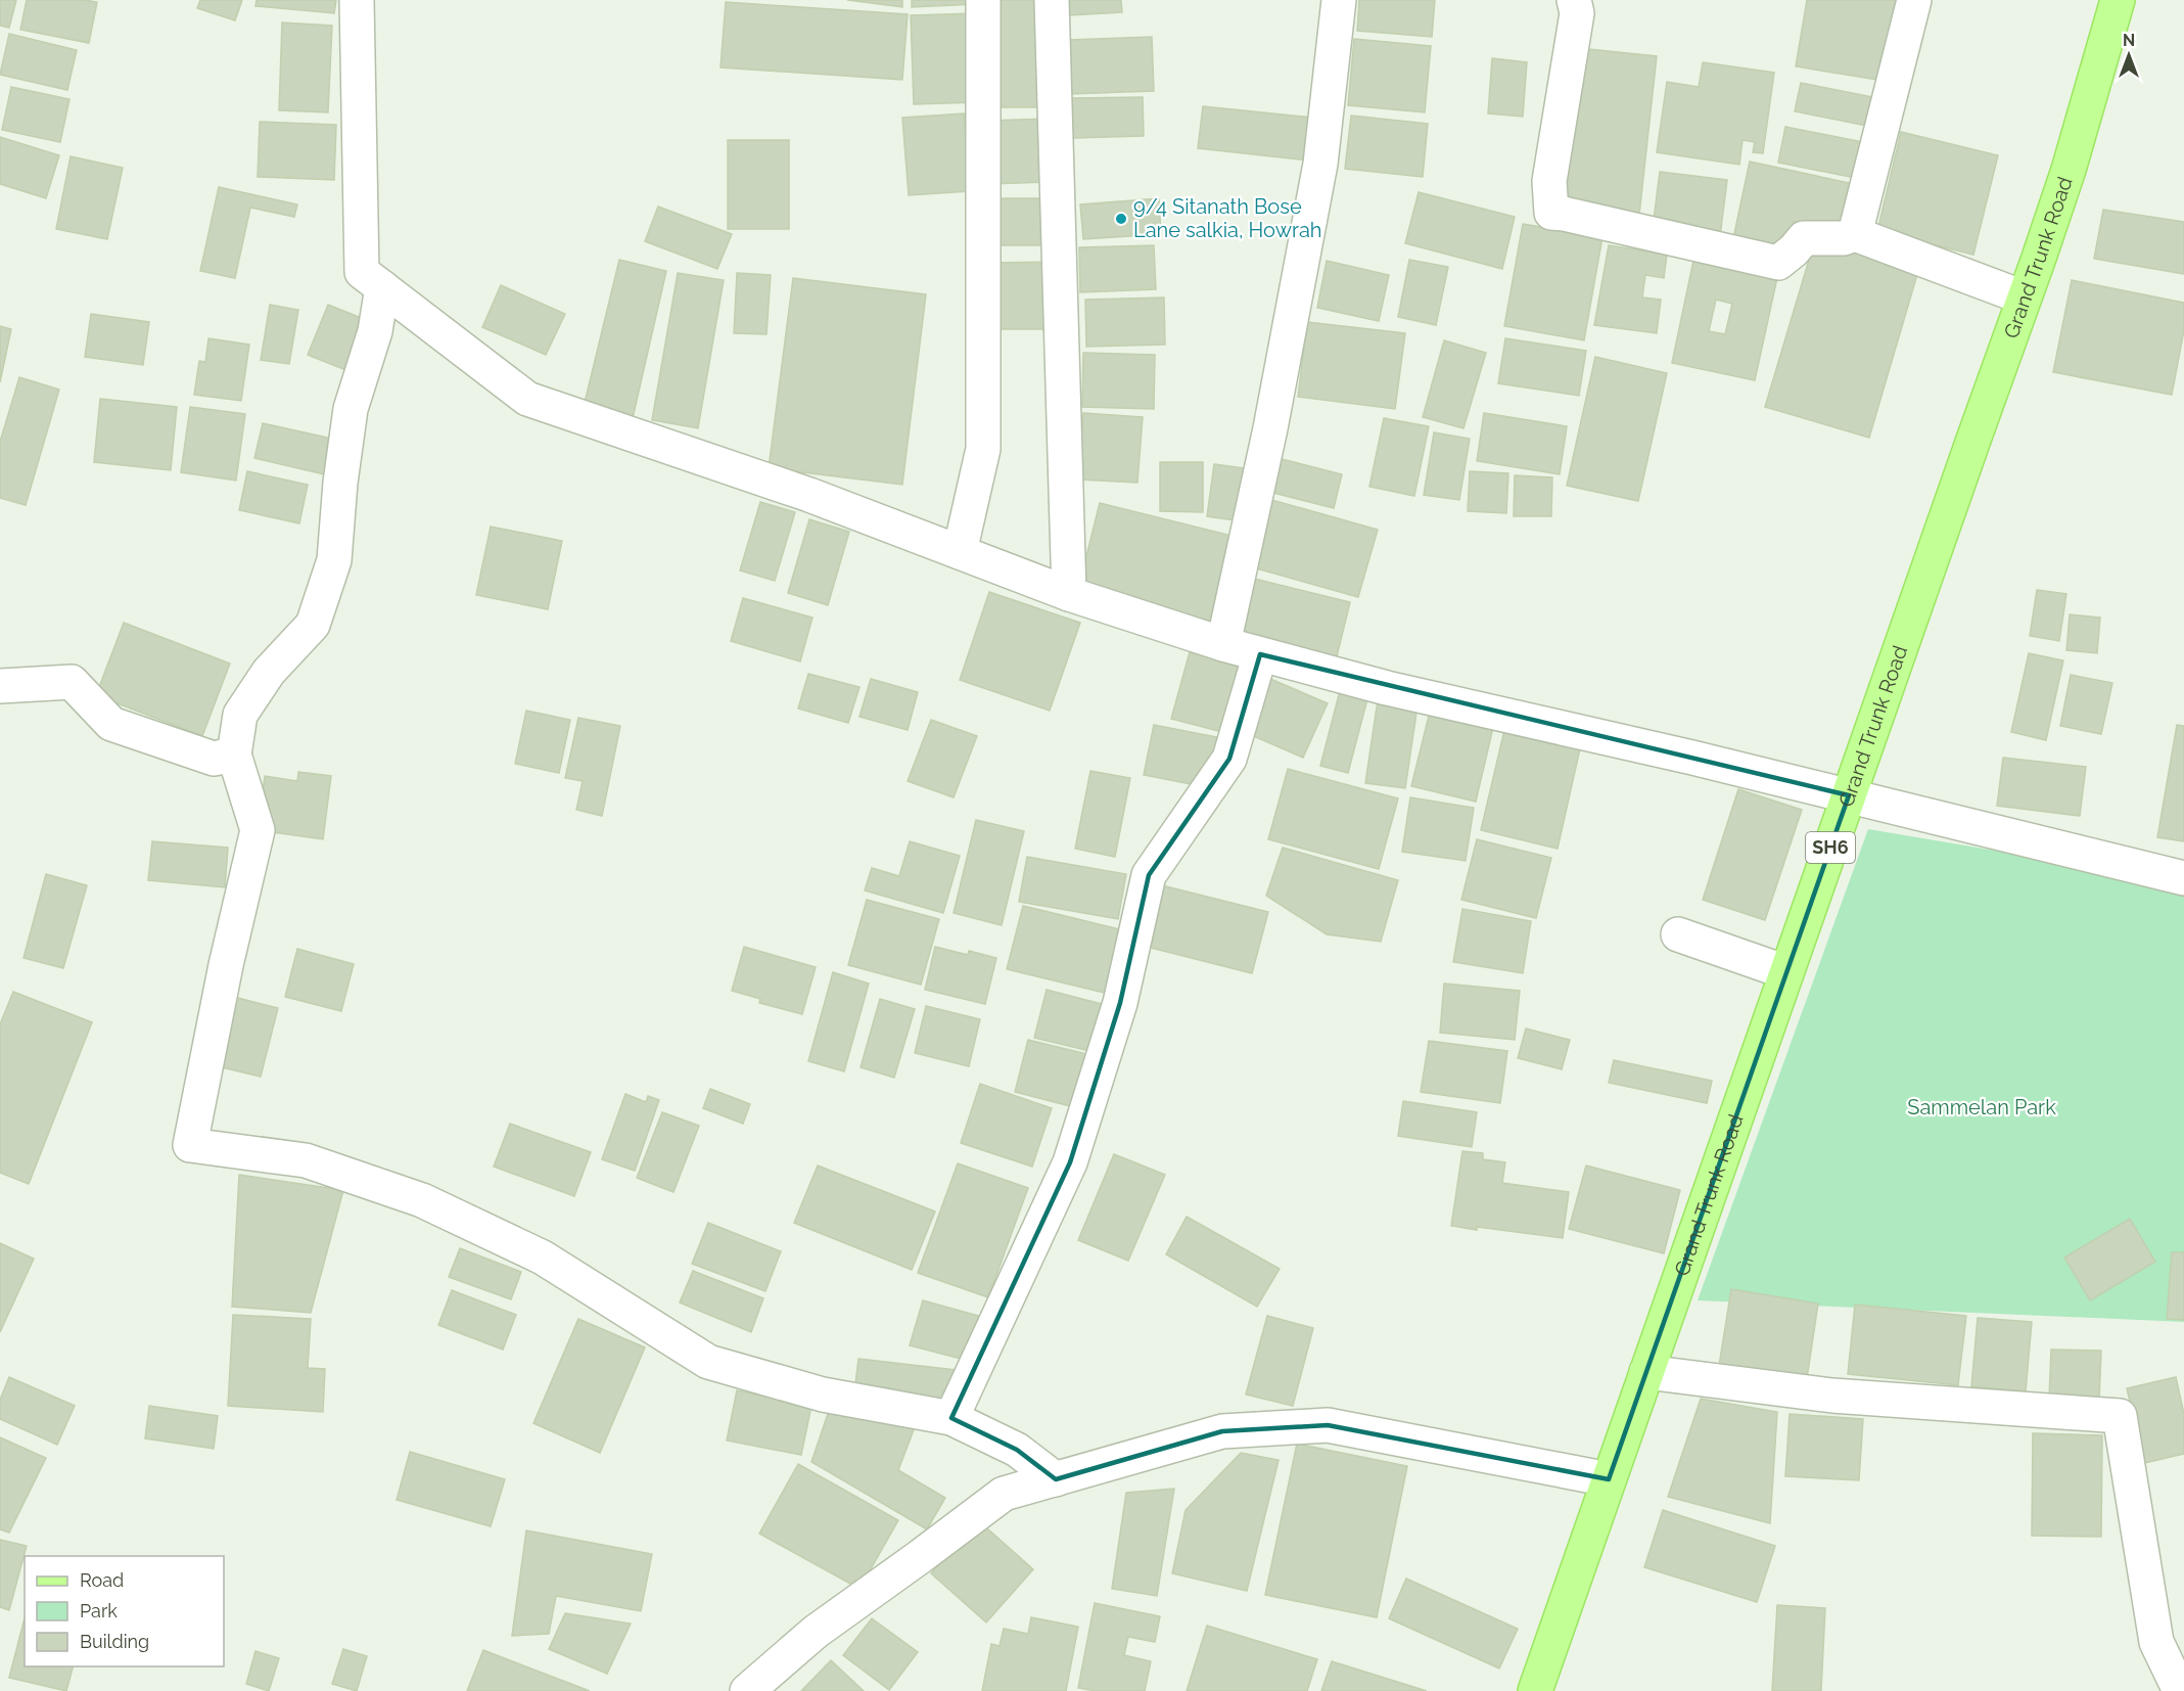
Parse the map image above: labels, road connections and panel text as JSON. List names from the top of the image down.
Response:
{
  "streets": {
    "main road": ["Grand Trunk Road", "SH6"]
  },
  "parks": ["Sammelan Park"],
  "places": ["9/4 Sitanath Bose Lane salkia, Howrah"],
  "legend": ["Road", "Park", "Building"],
  "north": "top"
}
